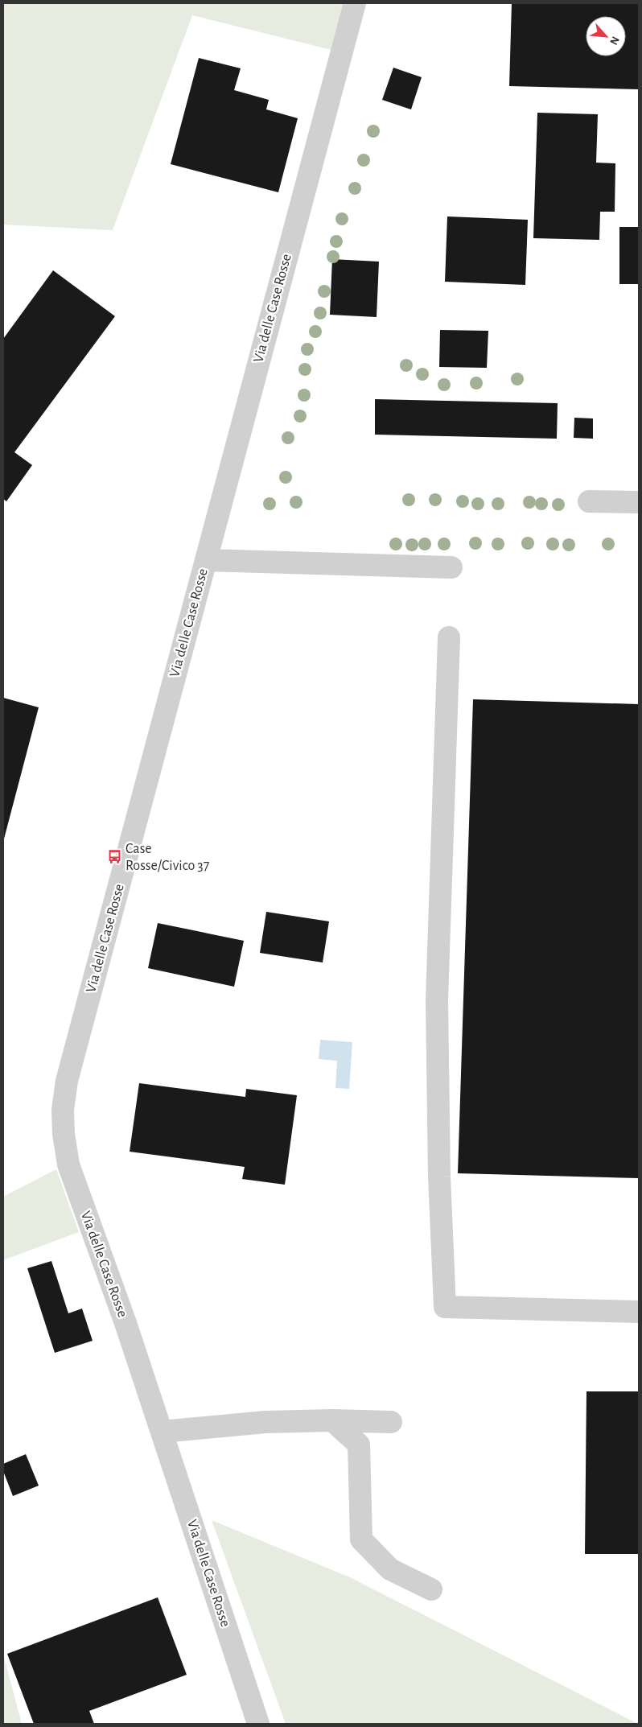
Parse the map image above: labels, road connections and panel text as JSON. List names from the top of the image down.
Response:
{
  "streets": {
    "street": ["Via delle Case Rosse"]
  },
  "places": {
    "bus stop": ["Case Rosse/Civico 37"]
  },
  "north": "bottom right"
}
